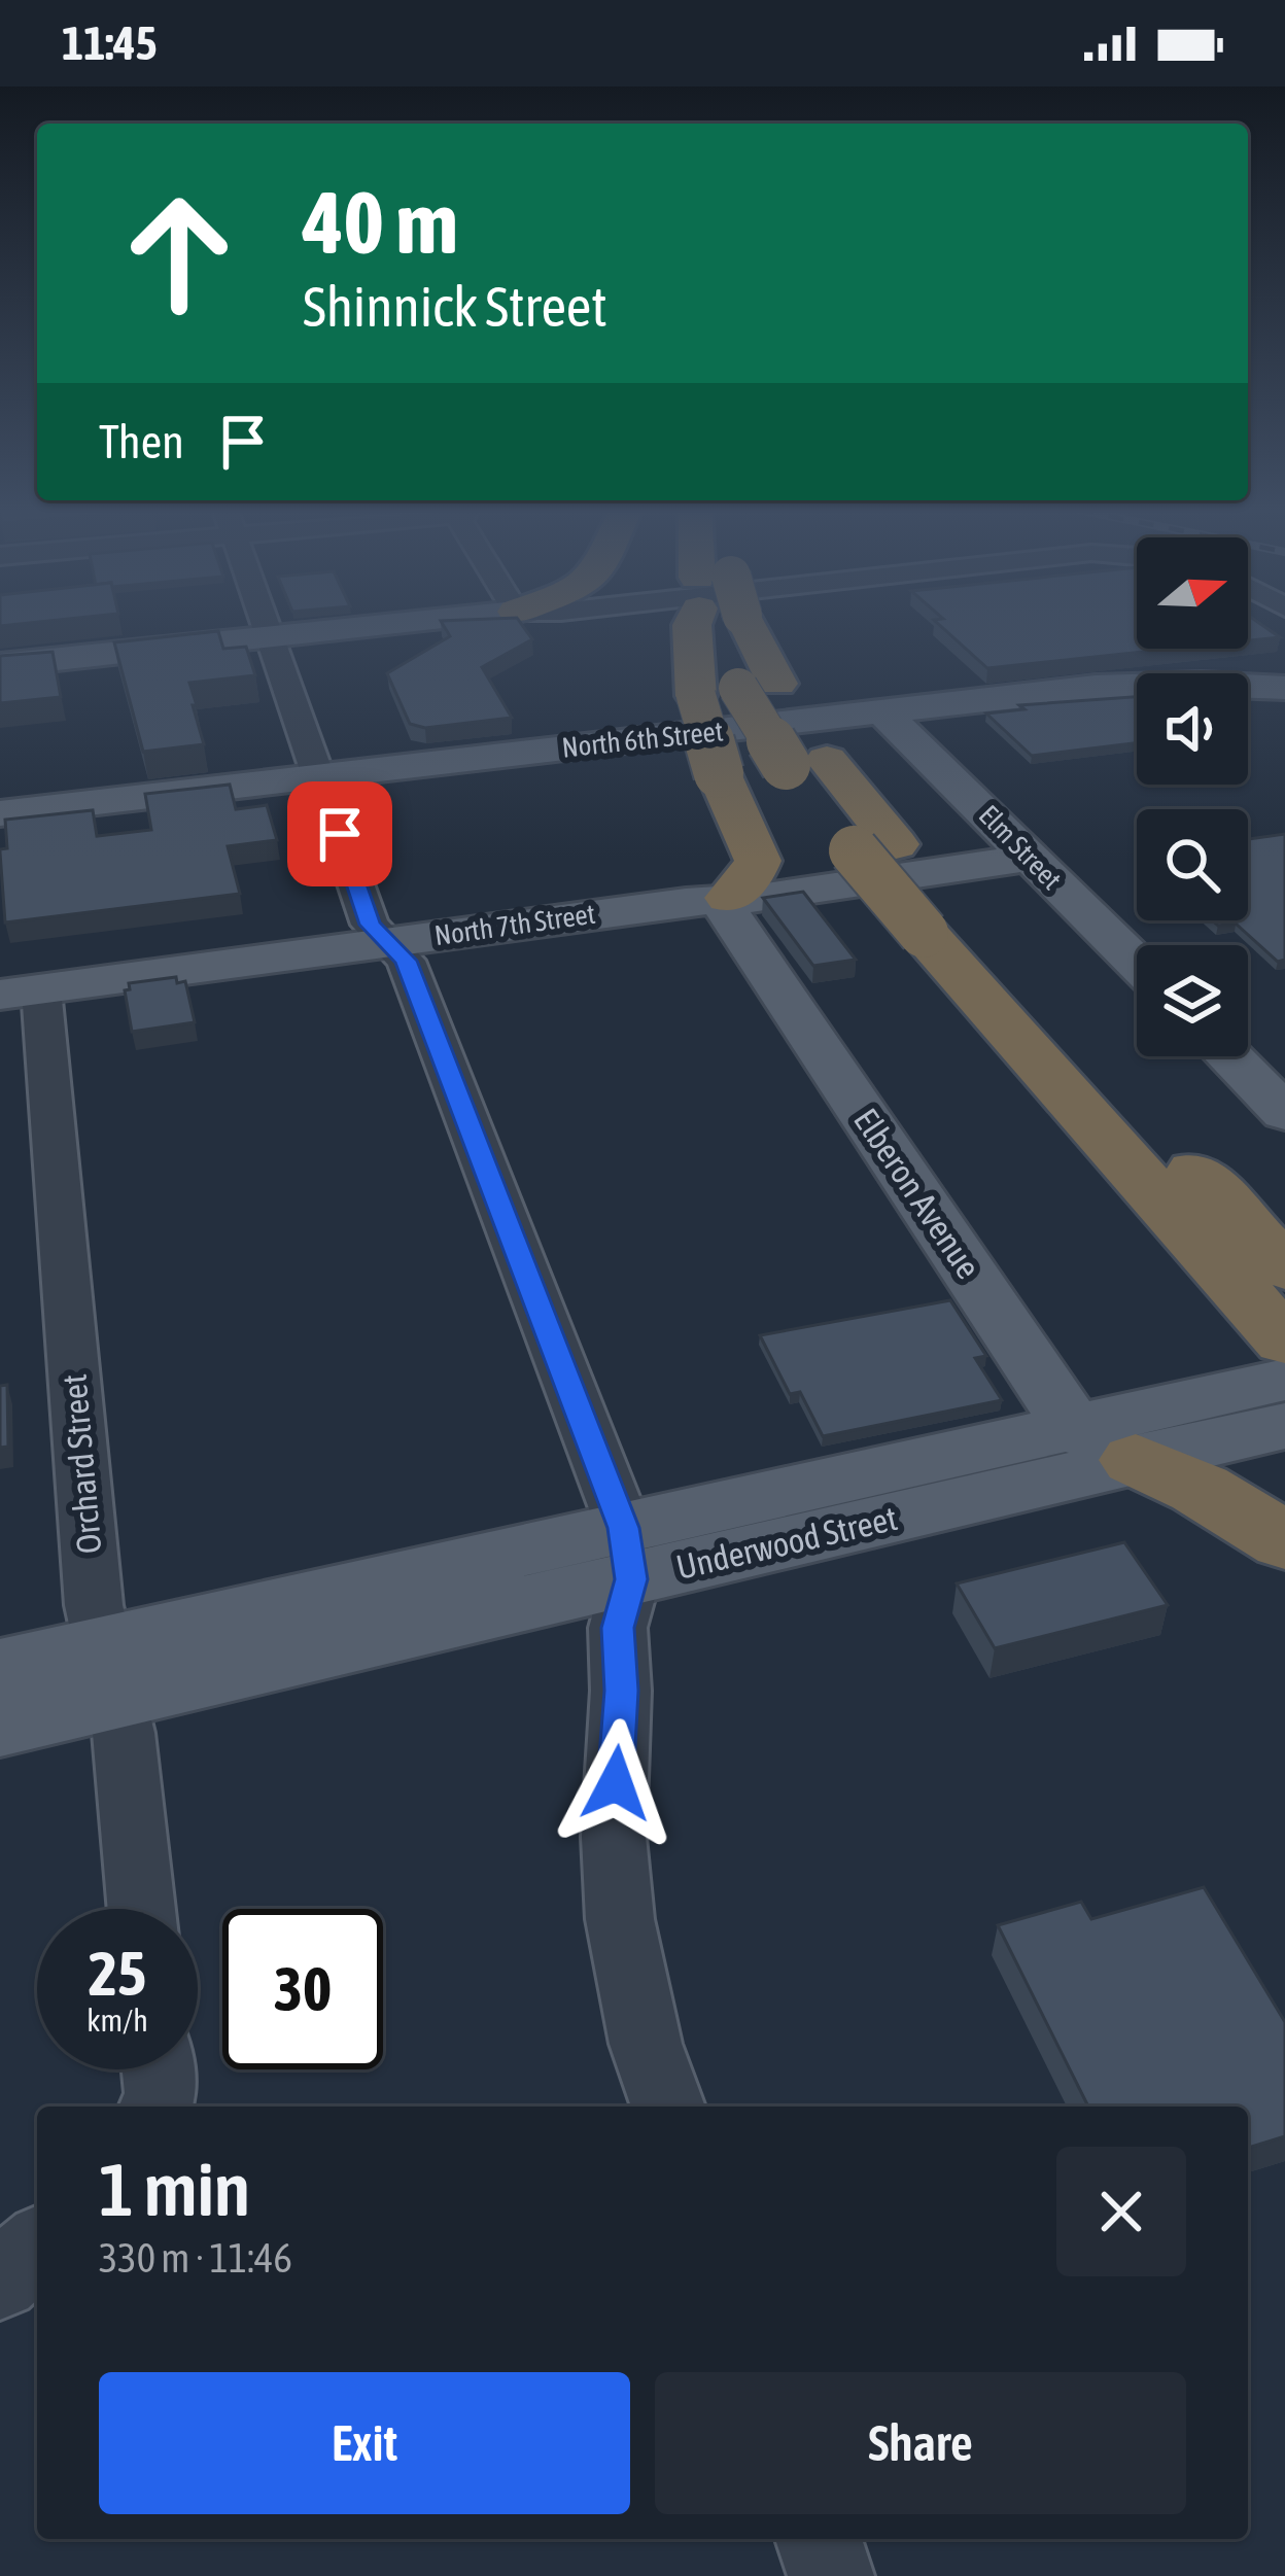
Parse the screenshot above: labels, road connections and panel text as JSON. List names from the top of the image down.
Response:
{
  "streets": {
    "main road": [
      "North 6th Street",
      "Elm Street",
      "North 7th Street",
      "Elberon Avenue",
      "Underwood Street"
    ],
    "street": ["Orchard Street"]
  },
  "crossings": [
    ["North 6th Street", "Elm Street"],
    ["Elm Street", "North 7th Street"],
    ["North 7th Street", "Elberon Avenue"],
    ["North 7th Street", "Orchard Street"],
    ["Elberon Avenue", "Underwood Street"],
    ["Orchard Street", "Underwood Street"]
  ],
  "north": "right",
  "page": {
    "status": "11:45",
    "turn": ["40 m", "Shinnick Street"],
    "then": "Then",
    "speed": "25 km/h",
    "limit": "30",
    "heading": ["1 min", "330 m · 11:46"],
    "buttons": ["Exit", "Share"]
  }
}
